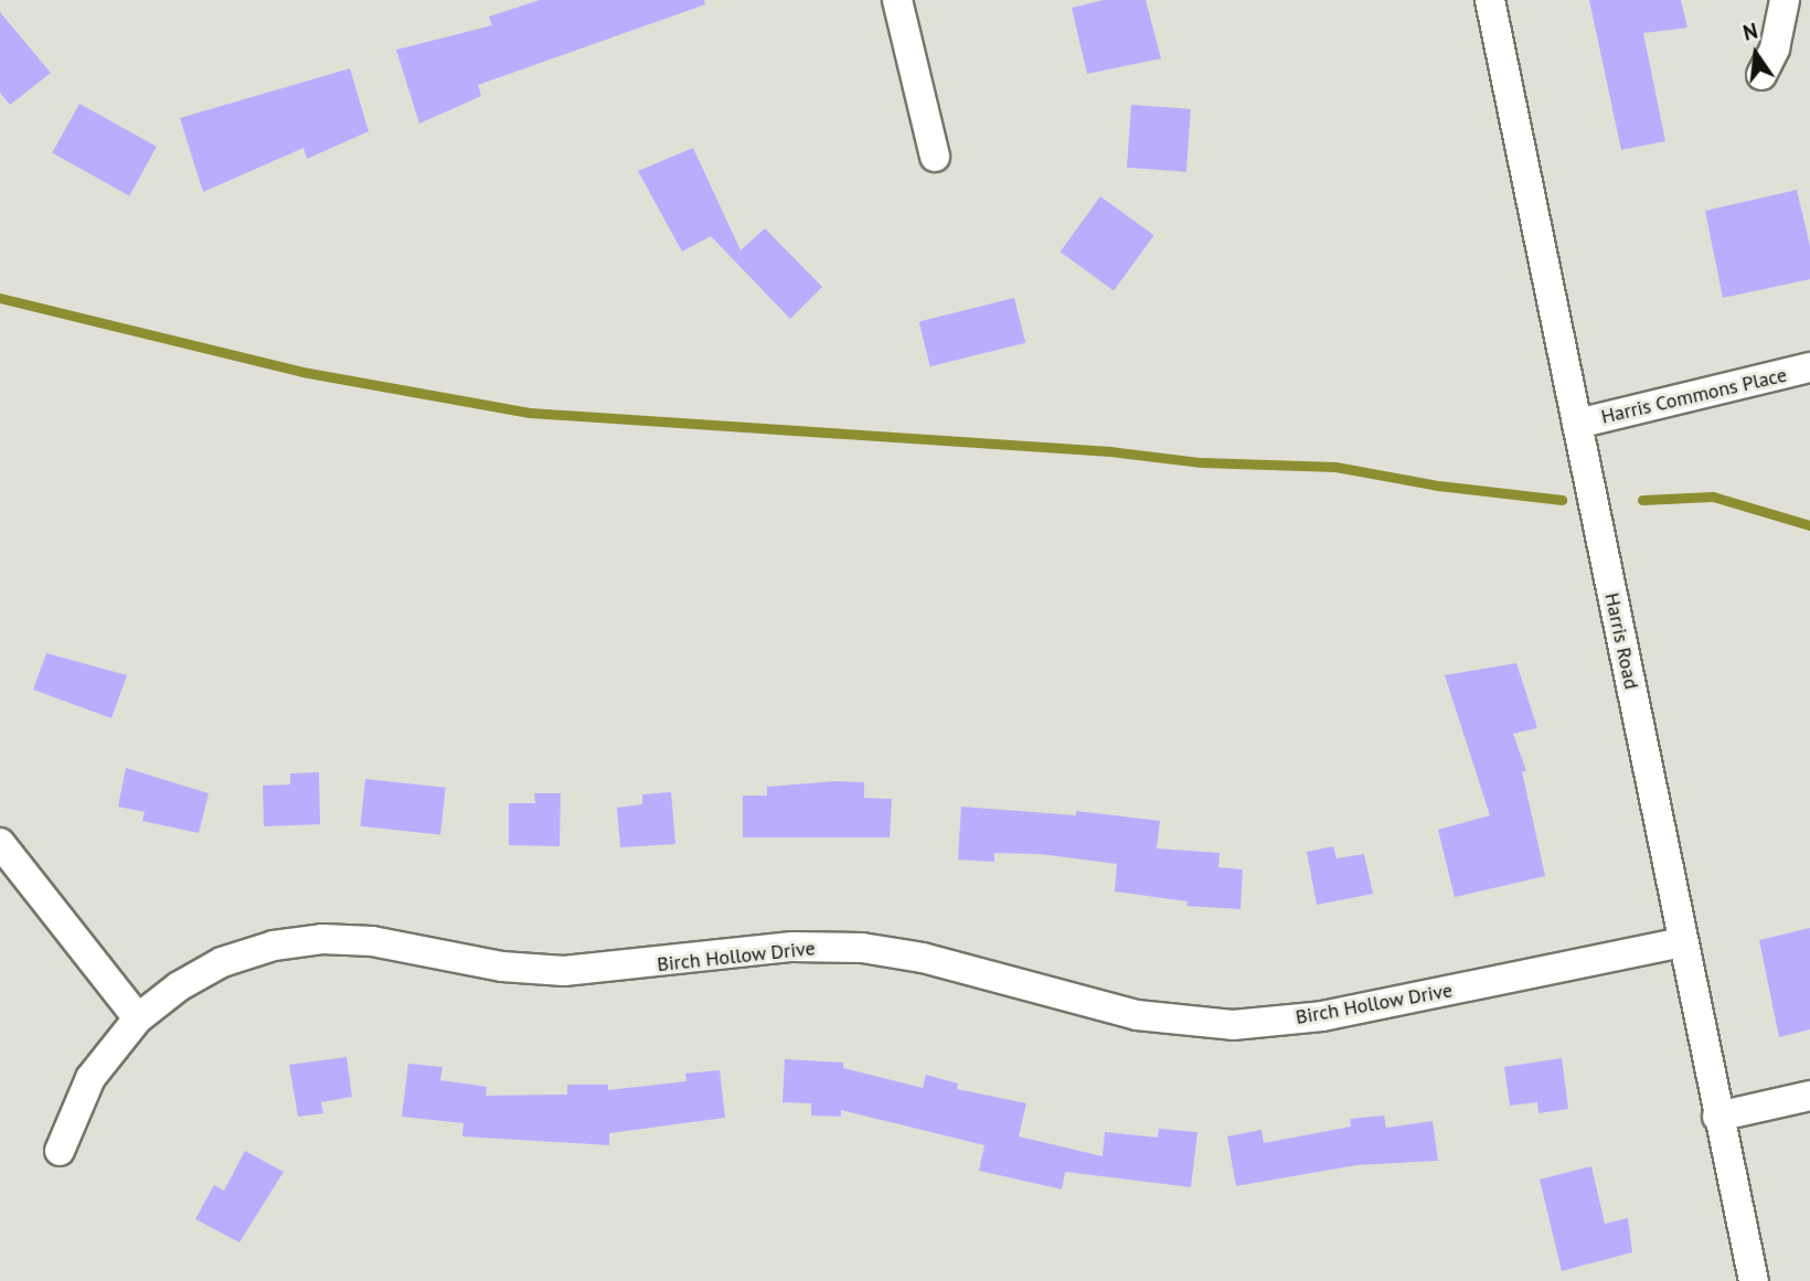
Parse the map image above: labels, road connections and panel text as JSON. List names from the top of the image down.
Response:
{
  "streets": {
    "street": ["Harris Commons Place", "Harris Road", "Birch Hollow Drive"]
  },
  "crossings": [
    ["Harris Commons Place", "Harris Road"],
    ["Harris Road", "Birch Hollow Drive"]
  ],
  "north": "top"
}
